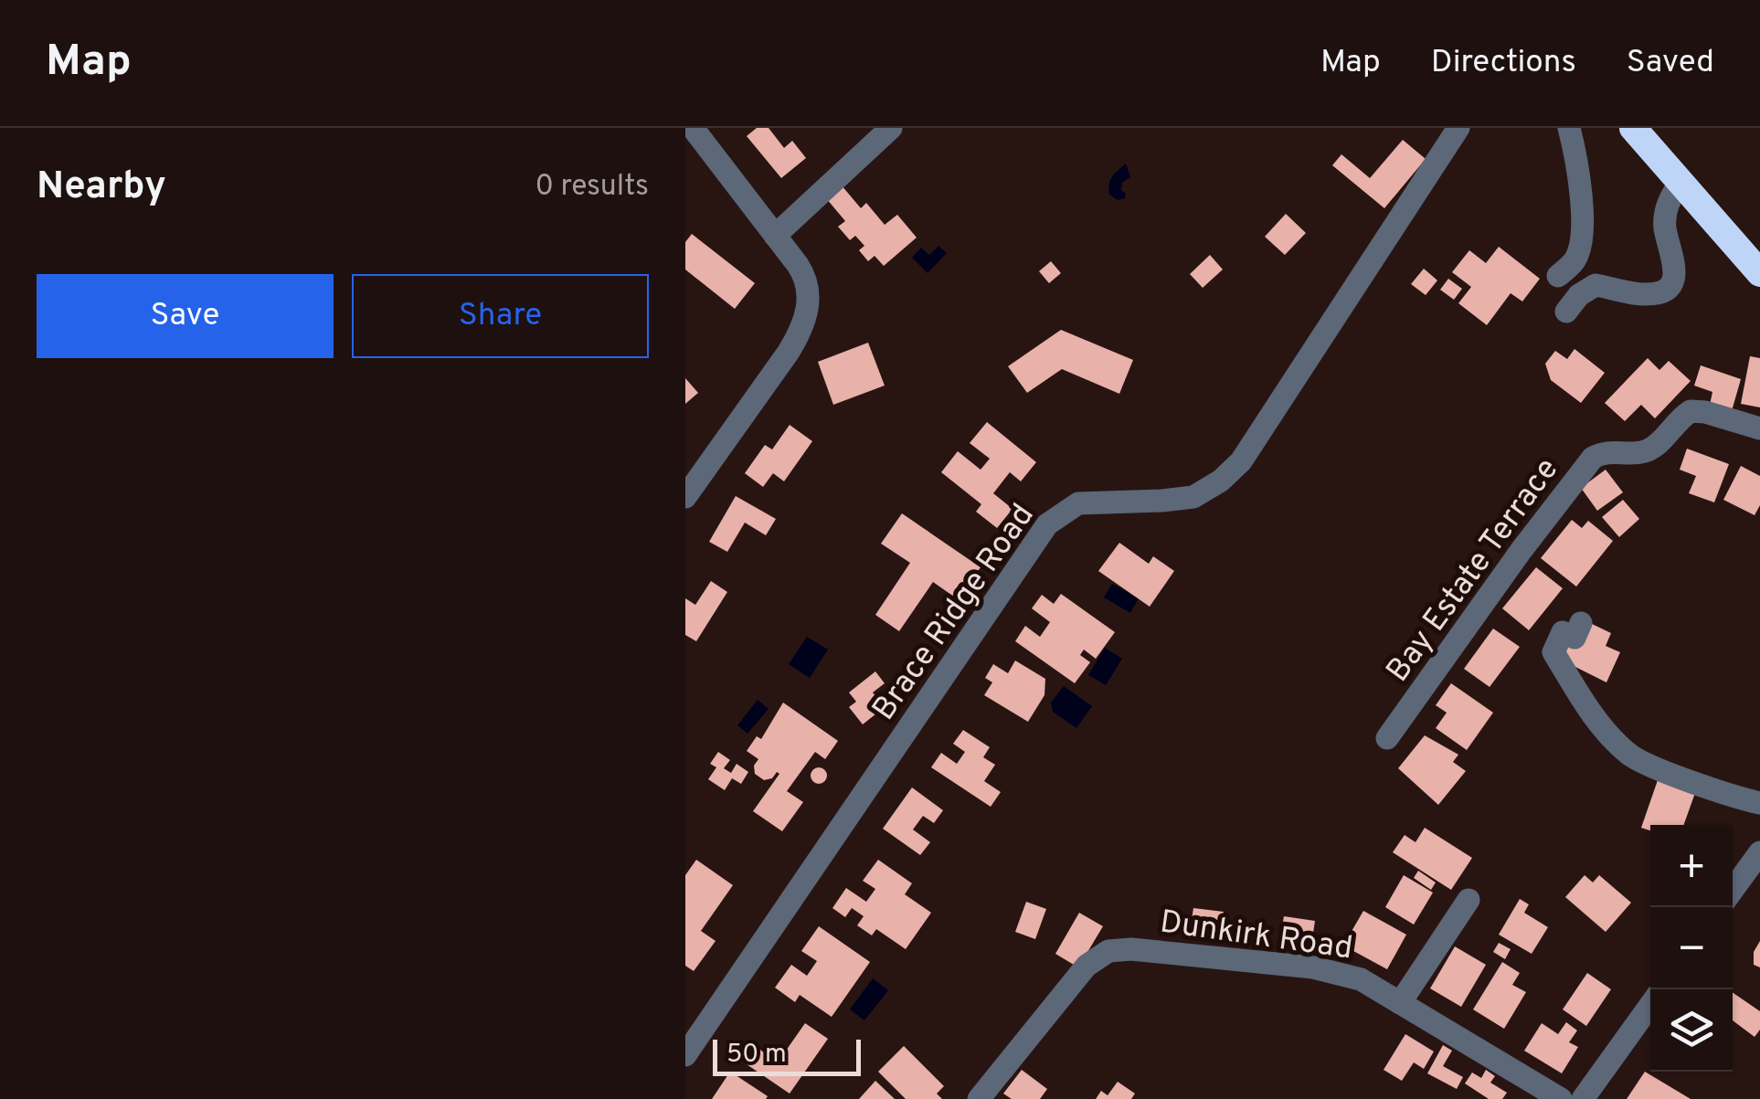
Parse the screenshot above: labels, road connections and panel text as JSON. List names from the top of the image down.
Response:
{
  "streets": {
    "street": ["Bay Estate Terrace", "Brace Ridge Road", "Dunkirk Road"]
  },
  "scale_bar": "50 m",
  "page": {
    "header": "Map",
    "nav": ["Map", "Directions", "Saved"],
    "heading": ["Nearby", "0 results"],
    "buttons": ["Save", "Share"],
    "map_buttons": ["+", "−"],
    "scale": "50 m"
  }
}
